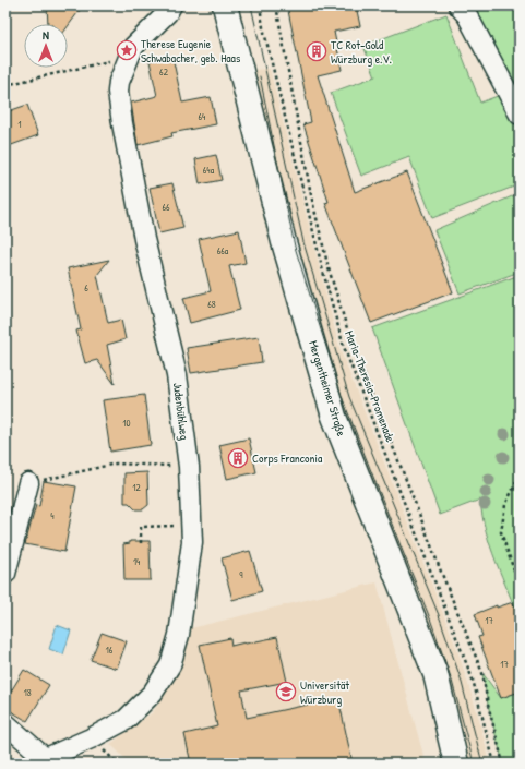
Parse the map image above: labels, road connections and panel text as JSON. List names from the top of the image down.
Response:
{
  "streets": {
    "main road": ["Mergentheimer Straße"],
    "street": ["Judenbühlweg"],
    "path": ["Maria-Theresia-Promenade"]
  },
  "places": {
    "place": ["Therese Eugenie Schwabacher, geb. Haas"],
    "building": ["TC Rot-Gold Würzburg e.V.", "Corps Franconia"],
    "school or university": ["Universität Würzburg"]
  },
  "house_numbers": [
    "62",
    "64",
    "1",
    "64a",
    "66",
    "66a",
    "6",
    "68",
    "10",
    "12",
    "4",
    "14",
    "9",
    "17",
    "16",
    "17",
    "18"
  ],
  "north": "top"
}
